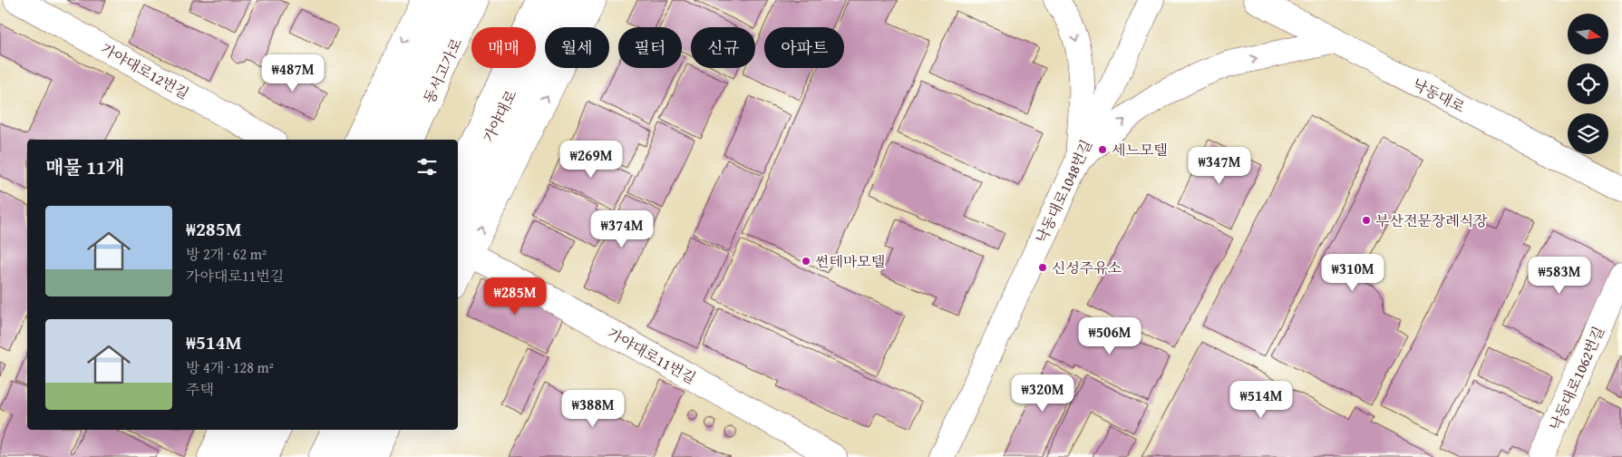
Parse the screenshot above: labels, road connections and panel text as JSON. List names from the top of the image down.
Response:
{
  "streets": {
    "main road": [
      "가야대로12번길",
      "동서고가로",
      "낙동대로",
      "가야대로",
      "낙동대로1048번길",
      "가야대로11번길",
      "낙동대로1062번길"
    ]
  },
  "places": [
    "세느모텔",
    "부산전문장례식장",
    "썬테마모텔",
    "신성주유소"
  ],
  "north": "right",
  "page": {
    "chip": [
      "매매",
      "월세",
      "필터",
      "신규",
      "아파트"
    ],
    "price": [
      "₩487M",
      "₩269M",
      "₩347M",
      "₩374M",
      "₩310M",
      "₩583M",
      "₩285M",
      "₩506M",
      "₩320M",
      "₩514M",
      "₩388M"
    ],
    "heading": "매물 11개",
    "list": [
      {
        "name": "₩285M",
        "note": "방 2개 · 62 m² · 가야대로11번길"
      },
      {
        "name": "₩514M",
        "note": "방 4개 · 128 m² · 주택"
      }
    ]
  }
}
